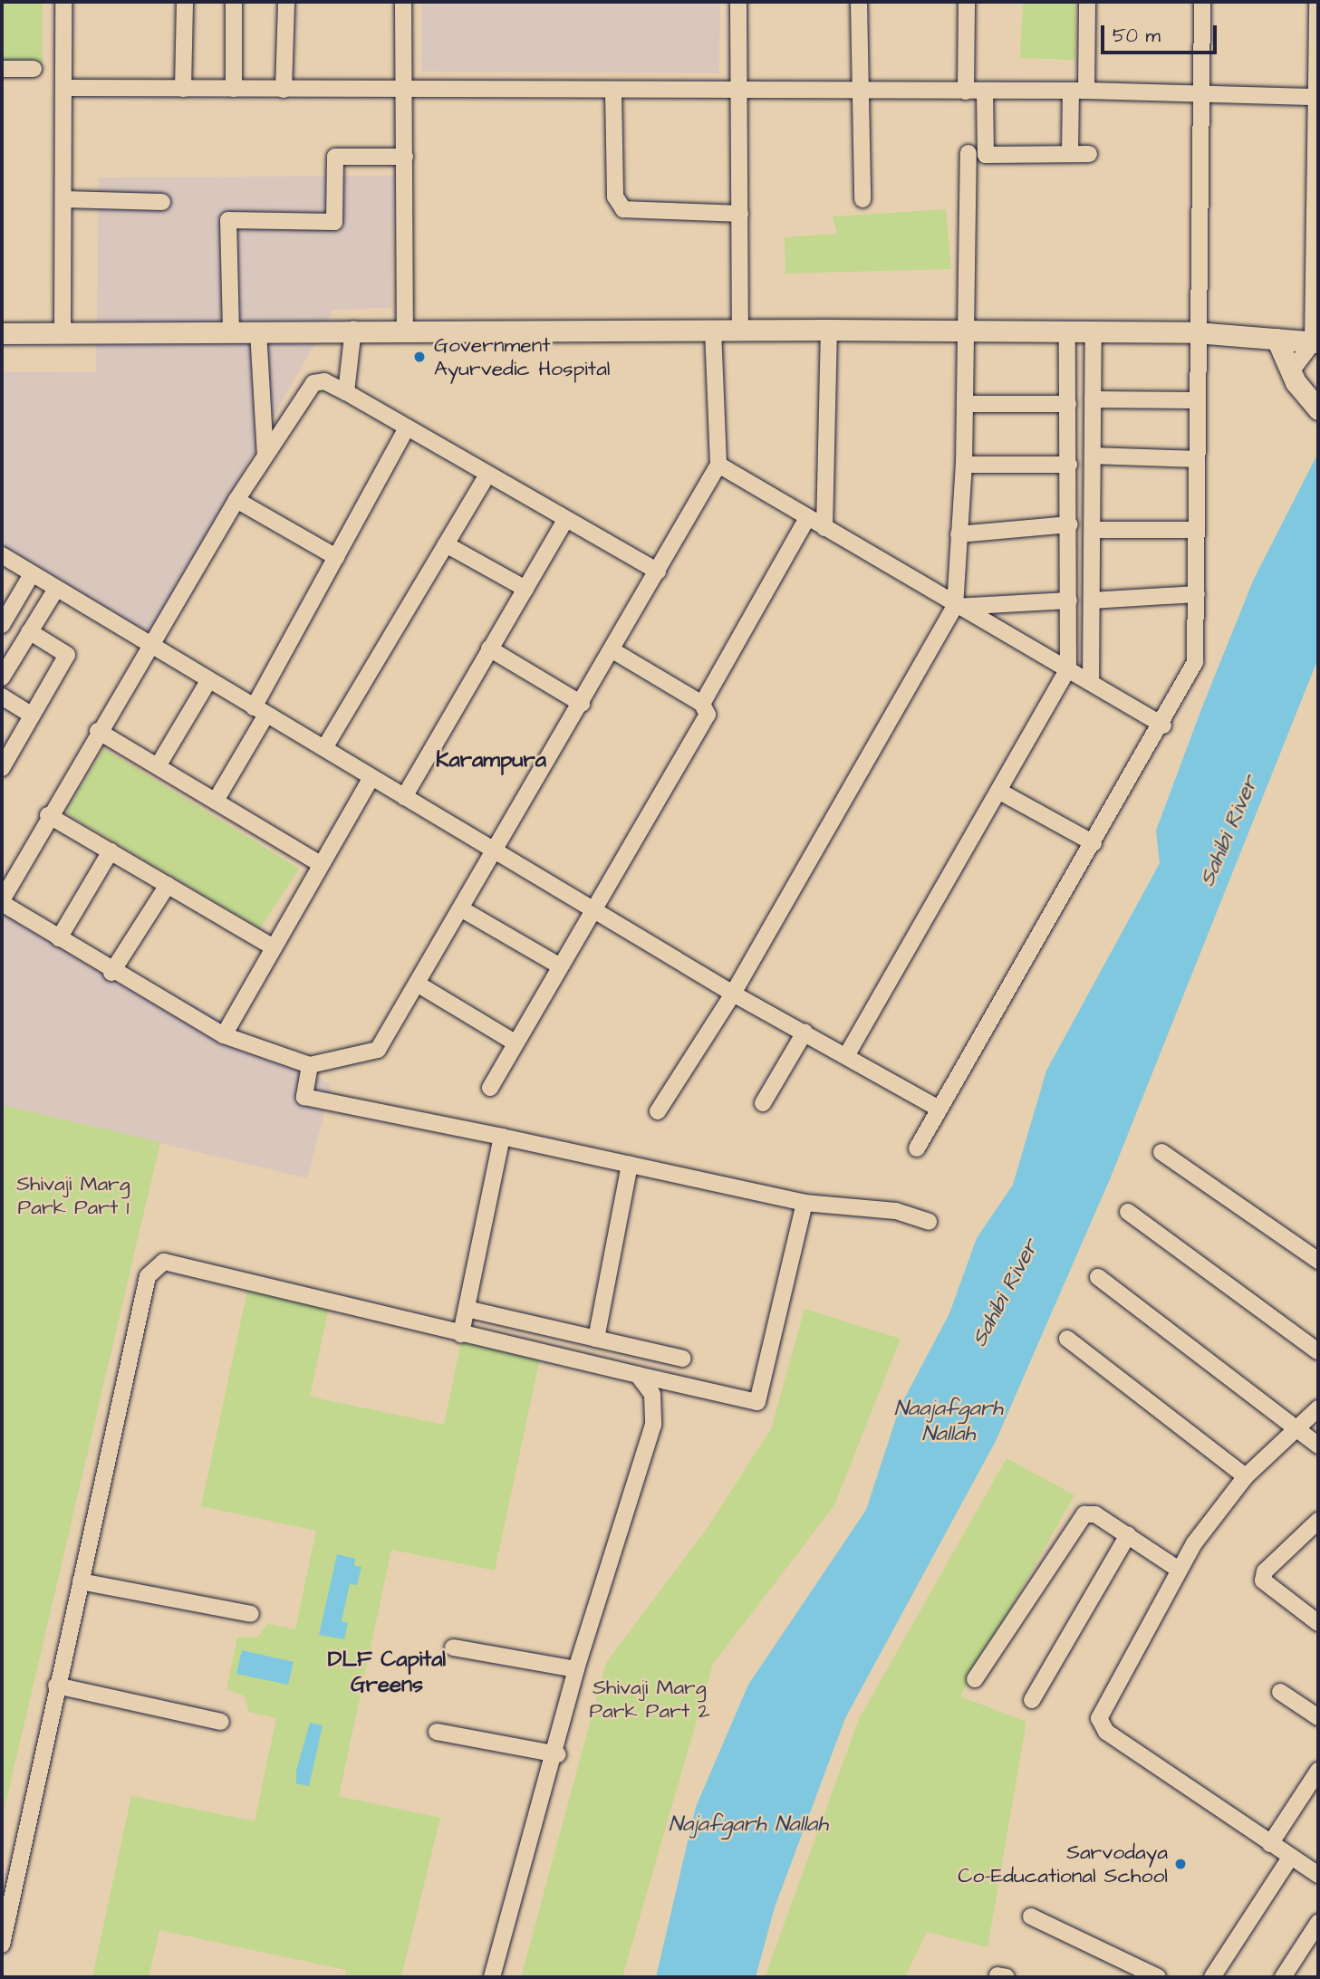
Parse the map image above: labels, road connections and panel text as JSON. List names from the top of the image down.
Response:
{
  "districts": ["Karampura", "DLF Capital Greens"],
  "water": ["Sahibi River", "Naajafgarh Nallah", "Najafgarh Nallah"],
  "parks": ["Shivaji Marg Park Part 1", "Shivaji Marg Park Part 2"],
  "places": ["Government Ayurvedic Hospital", "Sarvodaya Co-Educational School"],
  "scale_bar": "50 m"
}
